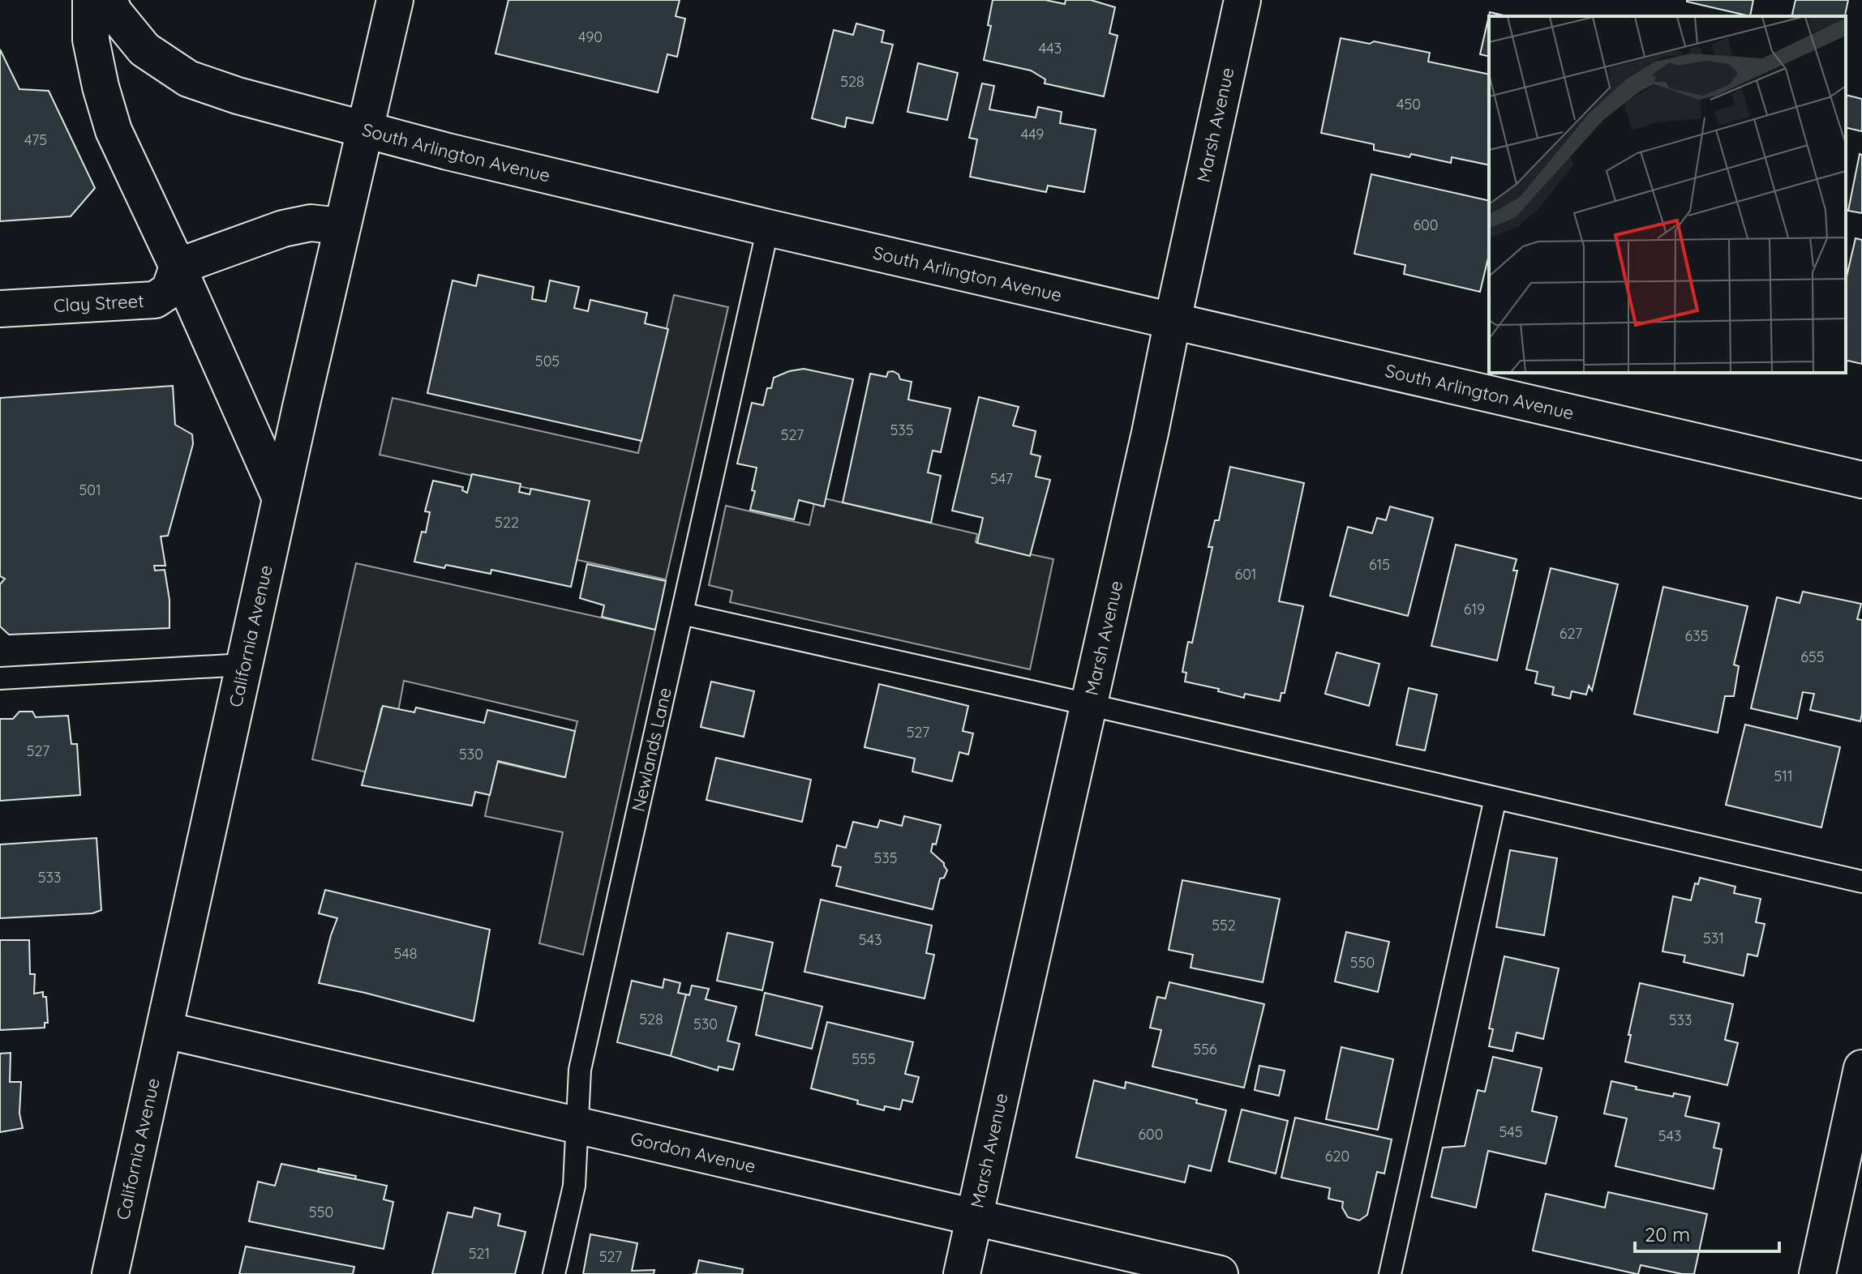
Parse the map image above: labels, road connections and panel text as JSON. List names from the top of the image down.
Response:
{
  "streets": {
    "main road": [
      "Marsh Avenue",
      "South Arlington Avenue",
      "Clay Street",
      "California Avenue",
      "Gordon Avenue"
    ],
    "lane": ["Newlands Lane"]
  },
  "crossings": [
    ["Marsh Avenue", "South Arlington Avenue"],
    ["Marsh Avenue", "Gordon Avenue"],
    ["South Arlington Avenue", "California Avenue"],
    ["South Arlington Avenue", "Newlands Lane"],
    ["California Avenue", "Gordon Avenue"],
    ["Newlands Lane", "Gordon Avenue"]
  ],
  "house_numbers": [
    "490",
    "443",
    "528",
    "450",
    "449",
    "475",
    "600",
    "505",
    "535",
    "527",
    "547",
    "501",
    "522",
    "615",
    "601",
    "619",
    "627",
    "635",
    "655",
    "527",
    "527",
    "530",
    "511",
    "535",
    "533",
    "552",
    "531",
    "543",
    "548",
    "550",
    "528",
    "533",
    "530",
    "556",
    "555",
    "545",
    "600",
    "543",
    "620",
    "550",
    "521",
    "527"
  ],
  "scale_bar": "20 m"
}
